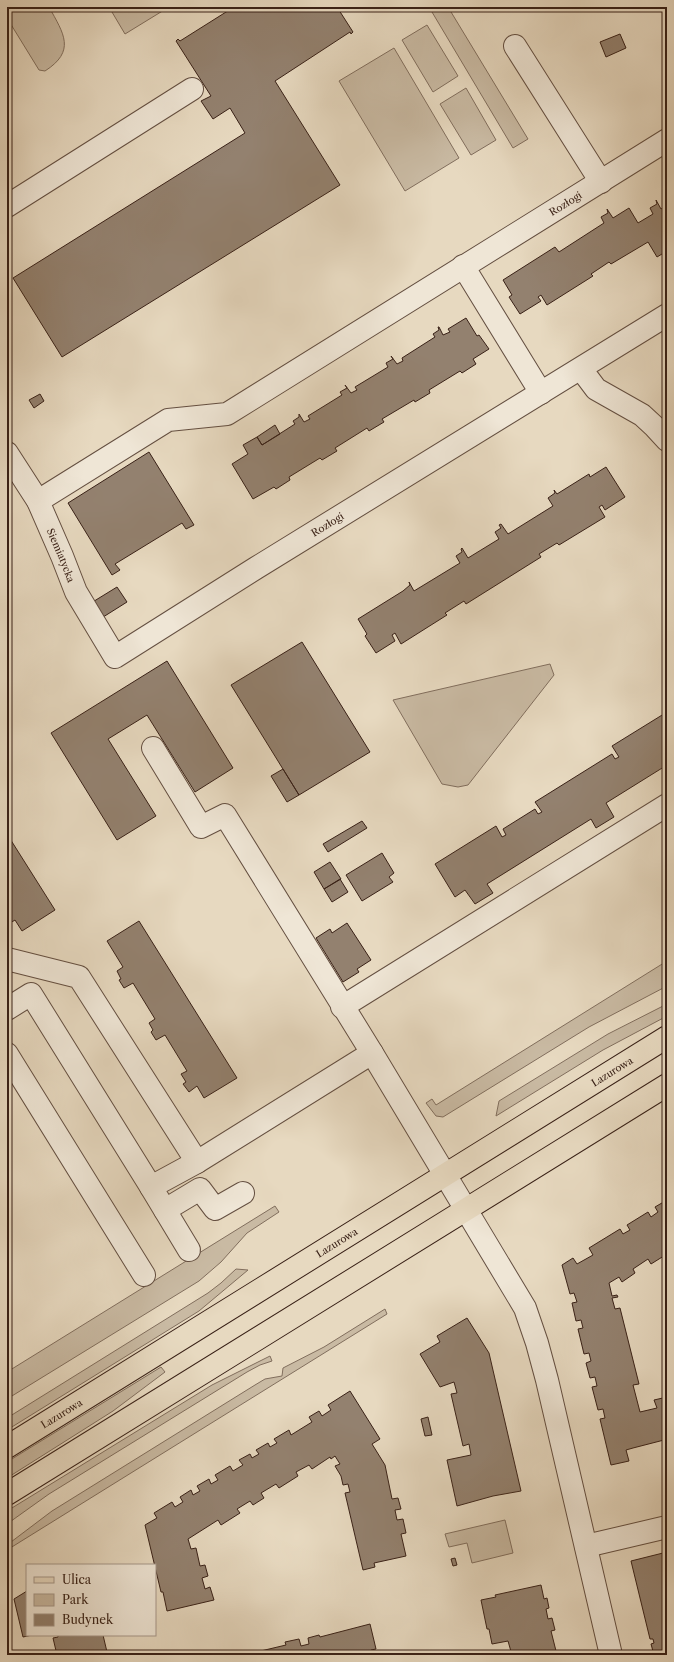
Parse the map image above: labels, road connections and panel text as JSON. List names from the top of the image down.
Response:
{
  "streets": {
    "main road": ["Lazurowa"],
    "street": ["Rozłogi", "Siemiatycka"]
  },
  "crossings": [
    ["Rozłogi", "Siemiatycka"]
  ],
  "legend": ["Ulica", "Park", "Budynek"]
}
